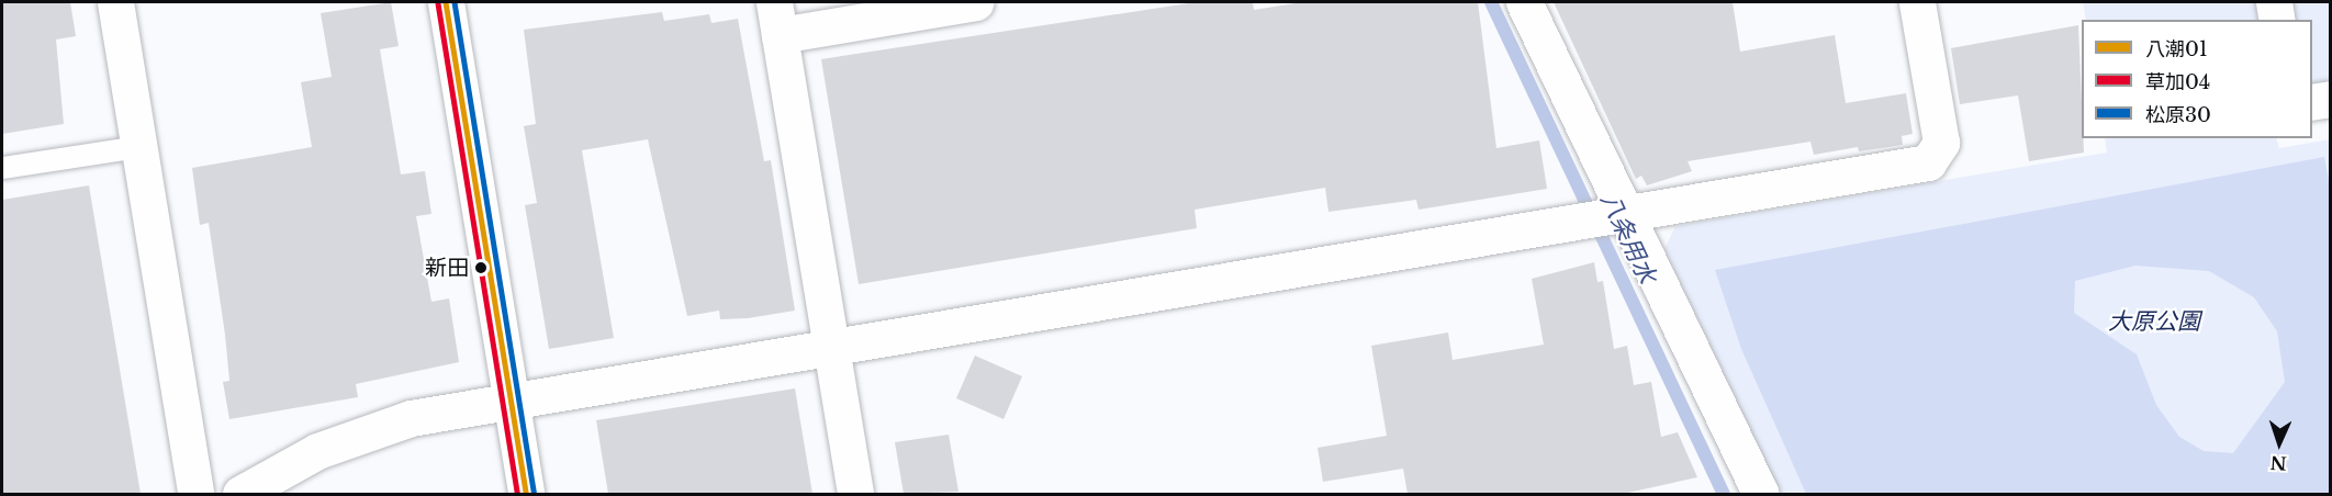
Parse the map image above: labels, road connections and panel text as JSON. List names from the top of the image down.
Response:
{
  "water": ["八条用水"],
  "parks": ["大原公園"],
  "places": ["新田"],
  "lines": ["transit line 八潮01", "transit line 松原30", "transit line 草加04"],
  "legend": ["八潮01", "草加04", "松原30"],
  "north": "bottom"
}
